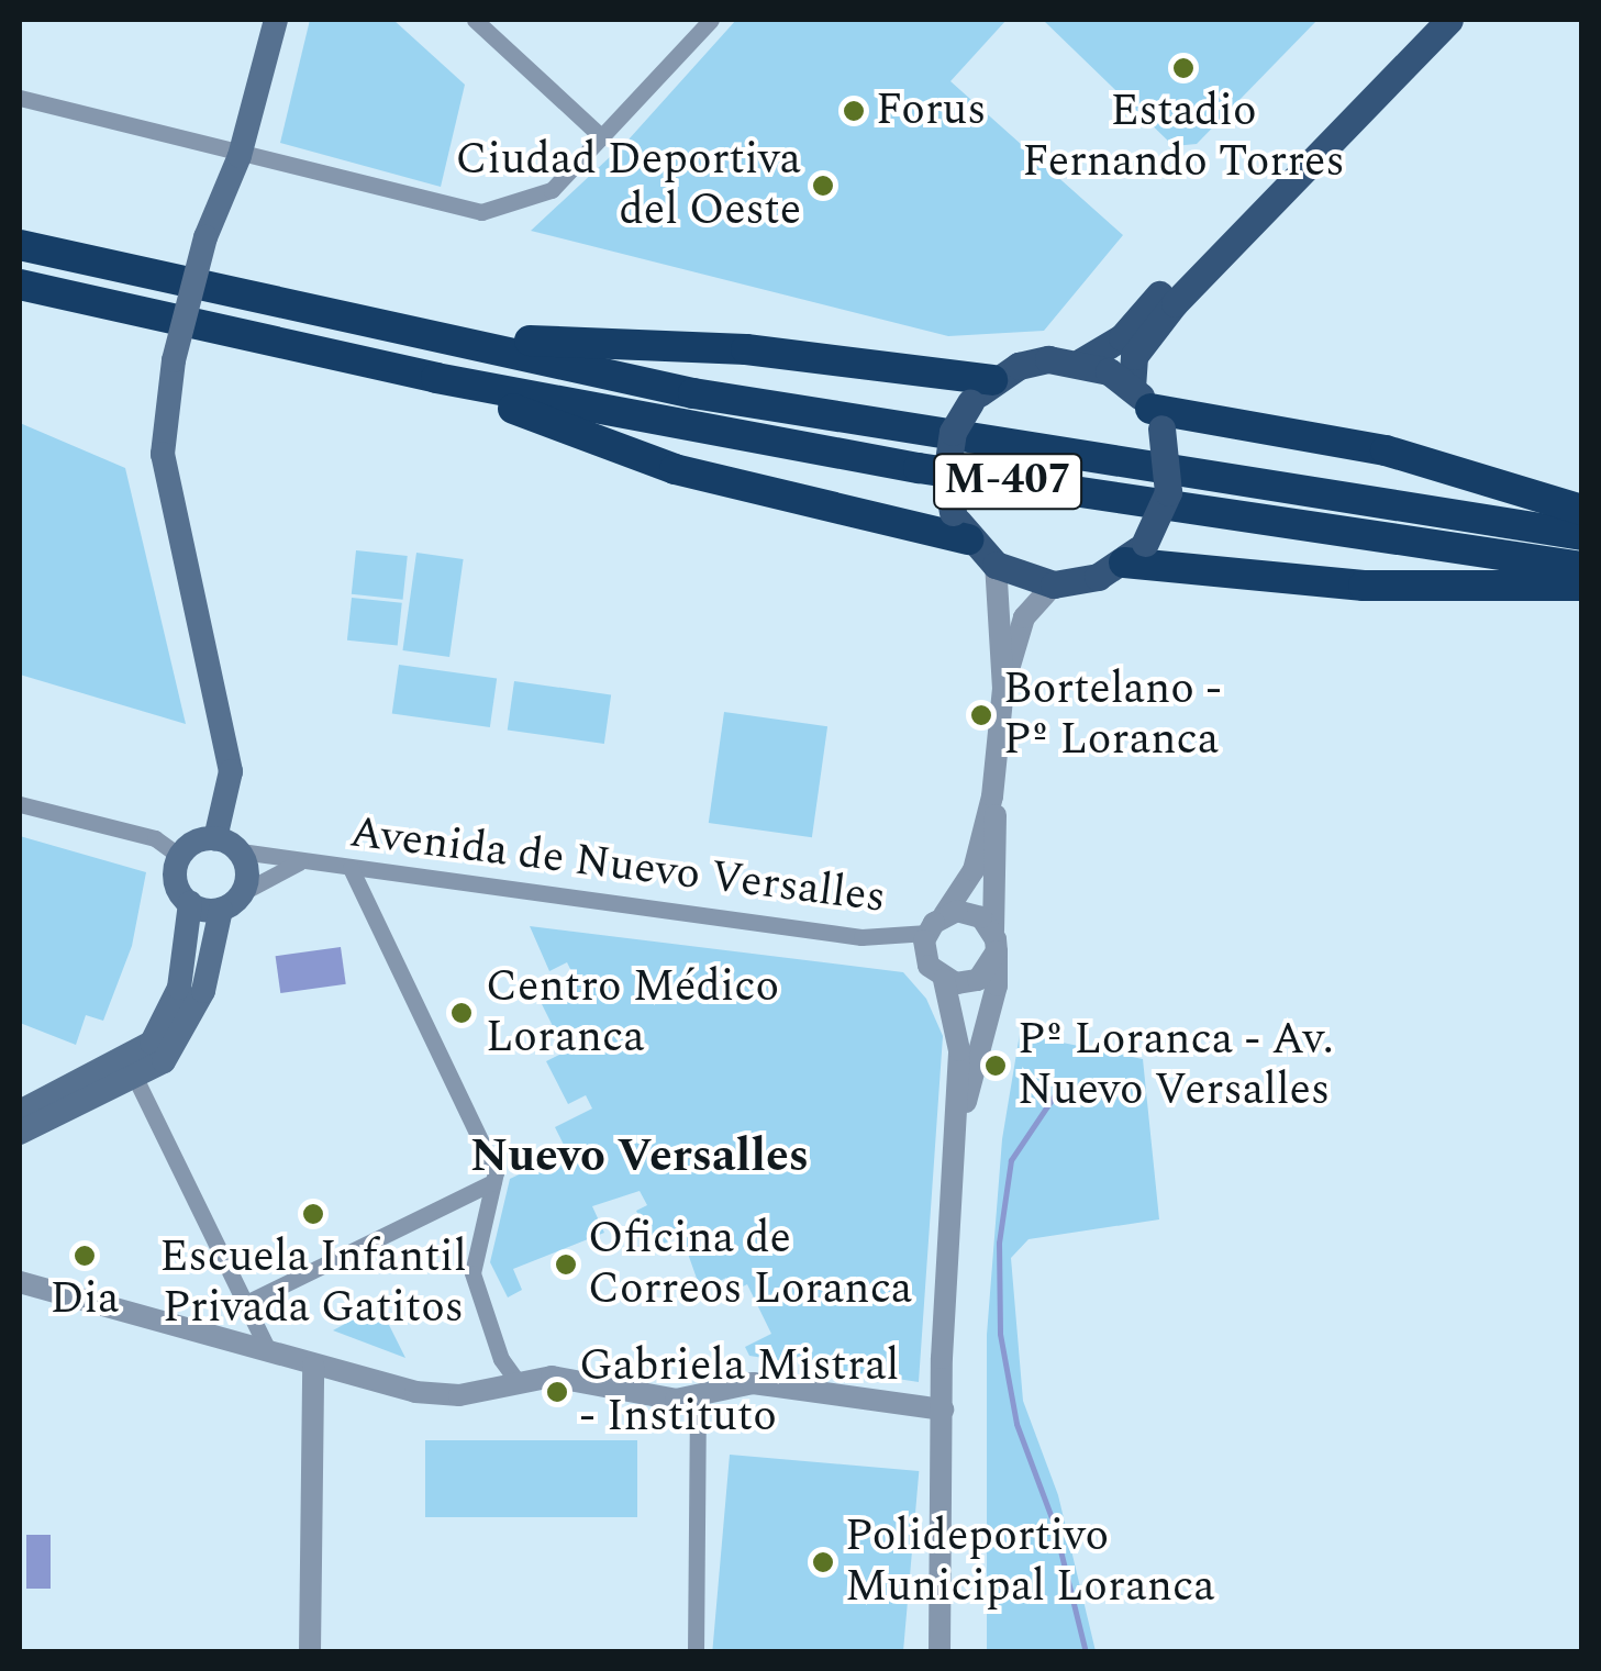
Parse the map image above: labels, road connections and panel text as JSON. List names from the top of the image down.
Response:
{
  "streets": {
    "highway": ["M-407"],
    "street": ["Avenida de Nuevo Versalles"]
  },
  "districts": ["Nuevo Versalles"],
  "places": [
    "Estadio Fernando Torres",
    "Forus",
    "Ciudad Deportiva del Oeste",
    "Bortelano - Pº Loranca",
    "Centro Médico Loranca",
    "Pº Loranca - Av. Nuevo Versalles",
    "Escuela Infantil Privada Gatitos",
    "Dia",
    "Oficina de Correos Loranca",
    "Gabriela Mistral - Instituto",
    "Polideportivo Municipal Loranca"
  ]
}
